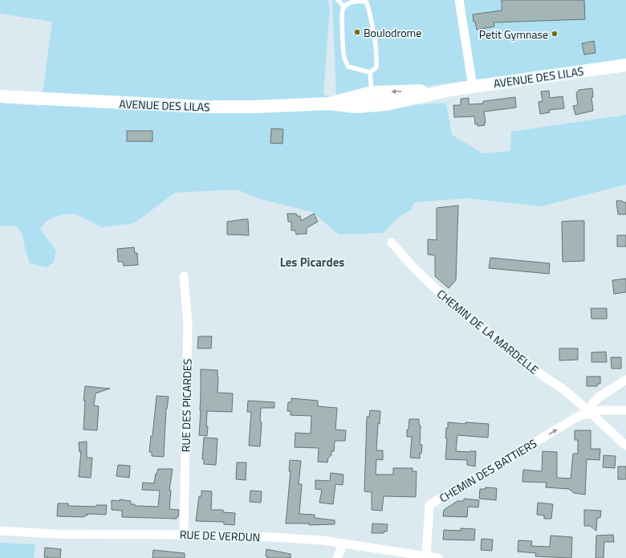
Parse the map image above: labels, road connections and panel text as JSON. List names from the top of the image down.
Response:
{
  "streets": {
    "street": [
      "AVENUE DES LILAS",
      "CHEMIN DE LA MARDELLE",
      "RUE DES PICARDES",
      "CHEMIN DES BATTIERS",
      "RUE DE VERDUN"
    ]
  },
  "crossings": [
    ["CHEMIN DE LA MARDELLE", "CHEMIN DES BATTIERS"],
    ["RUE DES PICARDES", "RUE DE VERDUN"],
    ["CHEMIN DES BATTIERS", "RUE DE VERDUN"]
  ],
  "one_way": ["CHEMIN DES BATTIERS"],
  "districts": ["Les Picardes"],
  "places": ["Boulodrome", "Petit Gymnase"]
}
